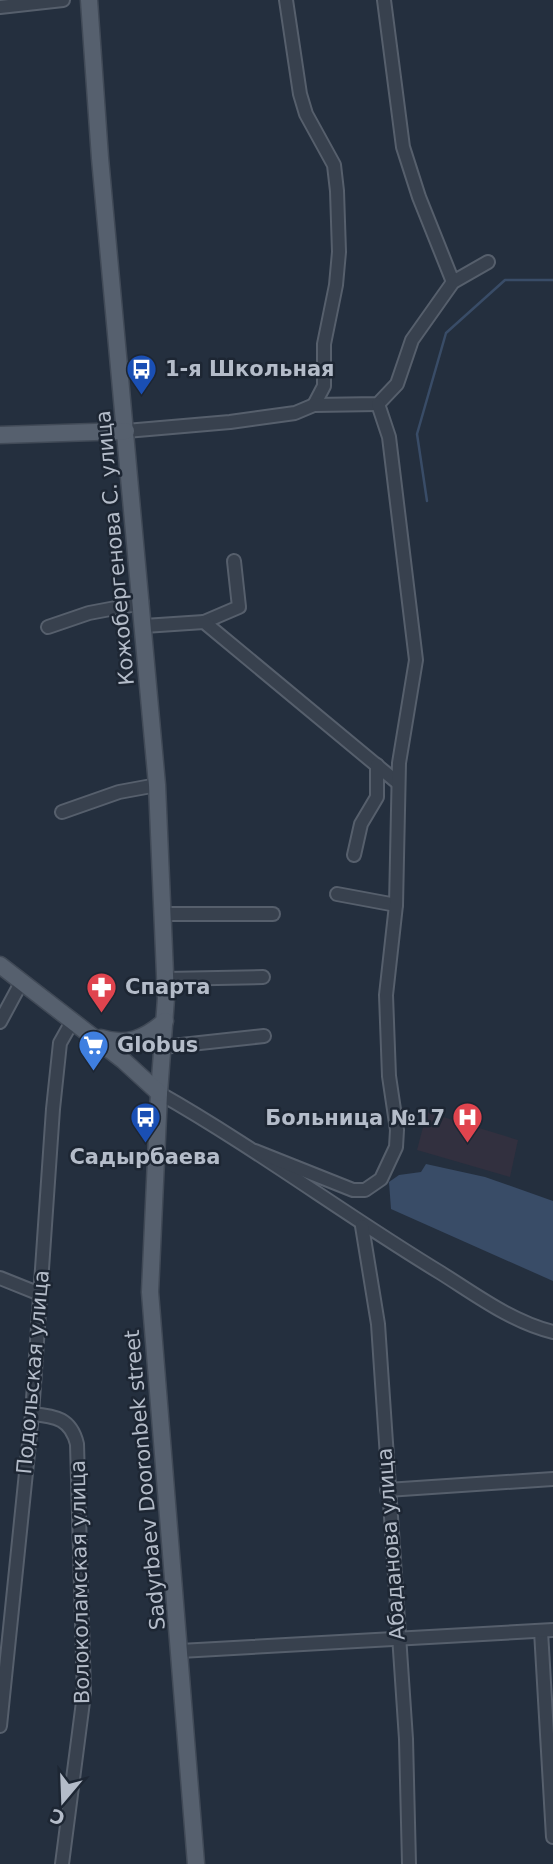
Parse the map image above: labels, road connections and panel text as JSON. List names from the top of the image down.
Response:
{
  "streets": {
    "main road": ["Кожобергенова С. улица", "Sadyrbaev Dooronbek street"],
    "street": ["Подольская улица", "Абаданова улица", "Волоколамская улица"]
  },
  "crossings": [
    ["Кожобергенова С. улица", "Sadyrbaev Dooronbek street"],
    ["Подольская улица", "Волоколамская улица"]
  ],
  "places": {
    "bus stop": ["1-я Школьная", "Садырбаева"],
    "pharmacy": ["Спарта"],
    "supermarket": ["Globus"],
    "hospital": ["Больница №17"]
  },
  "north": "bottom"
}
